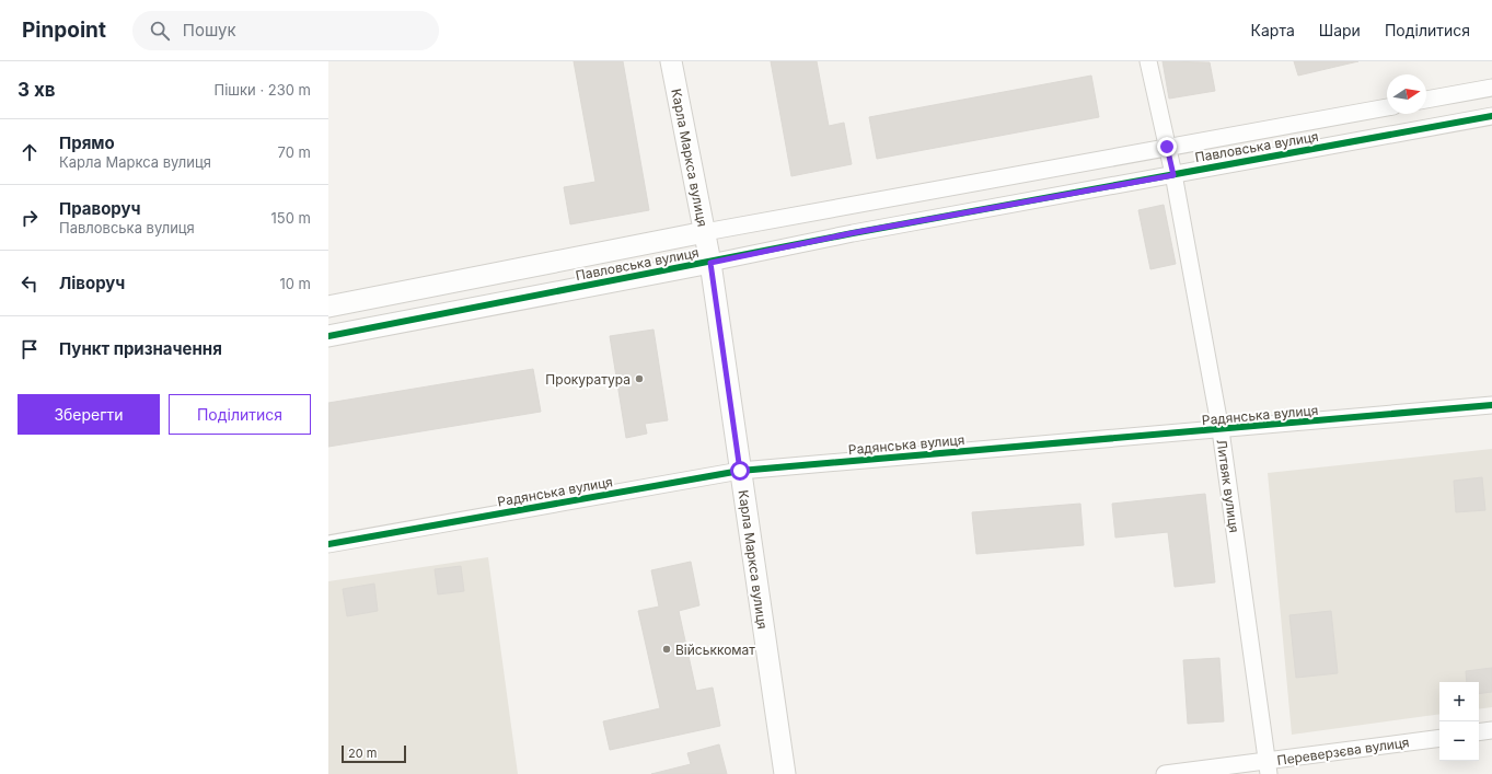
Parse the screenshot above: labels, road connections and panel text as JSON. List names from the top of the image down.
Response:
{
  "streets": {
    "street": [
      "Павловська вулиця",
      "Карла Маркса вулиця",
      "Радянська вулиця",
      "Литвяк вулиця",
      "Переверзєва вулиця"
    ]
  },
  "crossings": [
    ["Павловська вулиця", "Карла Маркса вулиця"],
    ["Павловська вулиця", "Литвяк вулиця"],
    ["Карла Маркса вулиця", "Радянська вулиця"],
    ["Радянська вулиця", "Литвяк вулиця"],
    ["Литвяк вулиця", "Переверзєва вулиця"]
  ],
  "places": ["Прокуратура", "Військкомат"],
  "scale_bar": "20 m",
  "north": "right",
  "page": {
    "header": "Pinpoint",
    "search": "Пошук",
    "nav": ["Карта", "Шари", "Поділитися"],
    "heading": ["3 хв", "Пішки · 230 m"],
    "list": [
      ["Прямо", "Карла Маркса вулиця", "70 m"],
      ["Праворуч", "Павловська вулиця", "150 m"],
      ["Ліворуч", "10 m"],
      "Пункт призначення"
    ],
    "buttons": ["Зберегти", "Поділитися"],
    "map_buttons": ["+", "−"],
    "scale": "20 m"
  }
}
